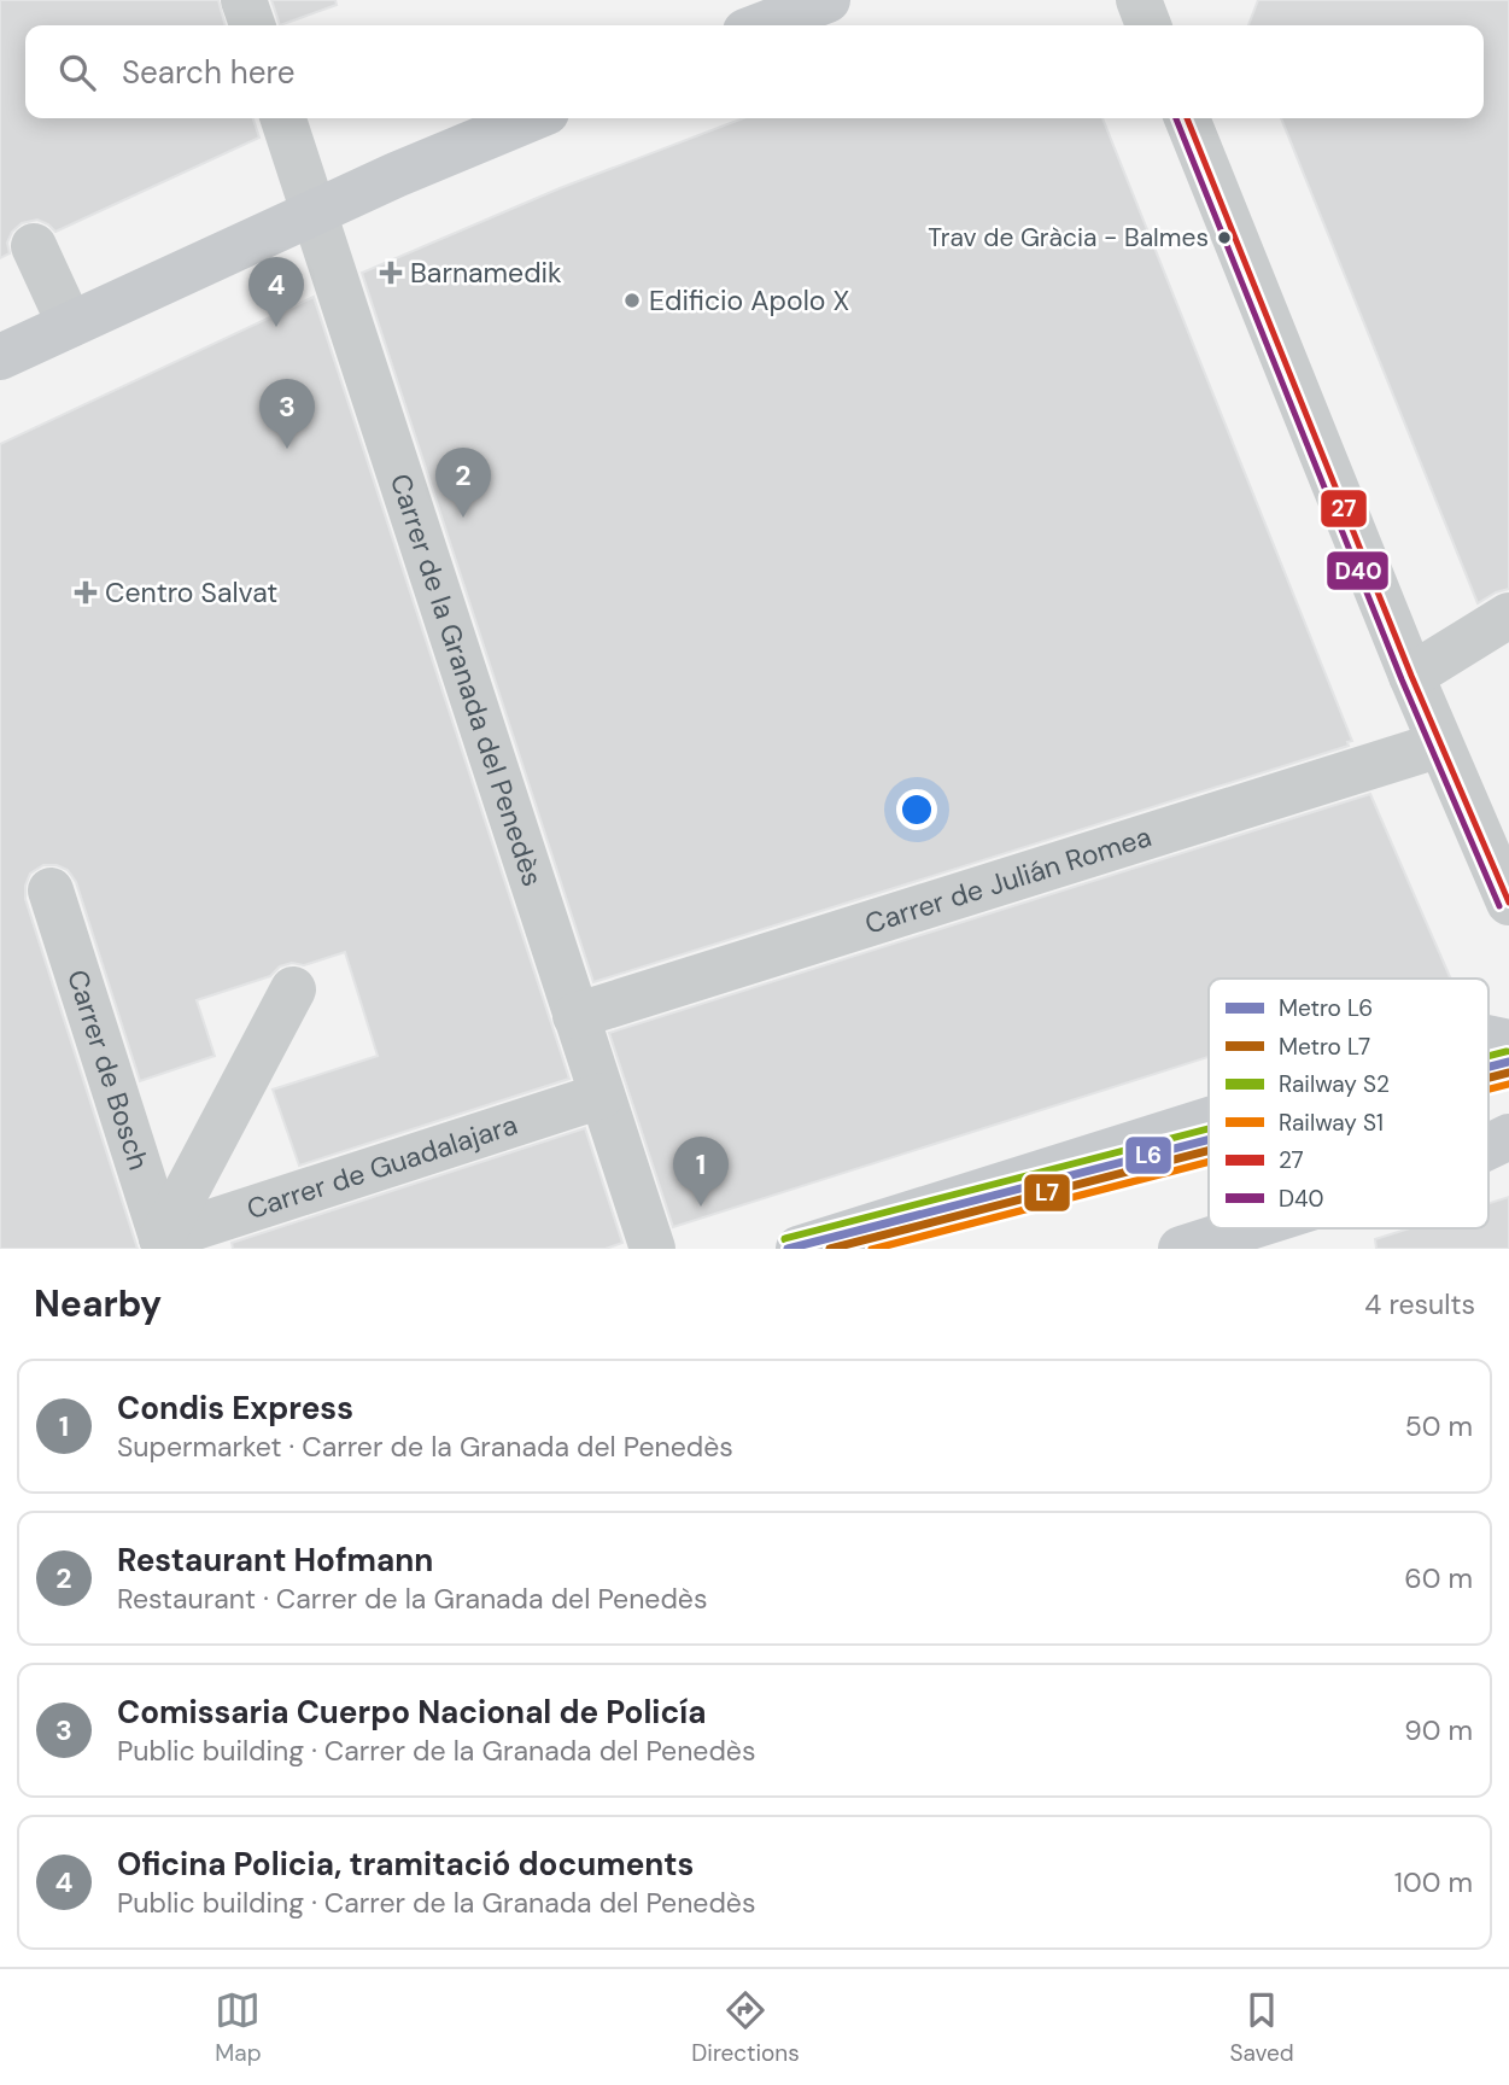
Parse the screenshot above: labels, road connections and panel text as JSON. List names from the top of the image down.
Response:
{
  "streets": {
    "street": [
      "Carrer de la Granada del Penedès",
      "Carrer de Julián Romea",
      "Carrer de Bosch",
      "Carrer de Guadalajara"
    ]
  },
  "crossings": [
    ["Carrer de la Granada del Penedès", "Carrer de Julián Romea"],
    ["Carrer de la Granada del Penedès", "Carrer de Guadalajara"],
    ["Carrer de Bosch", "Carrer de Guadalajara"]
  ],
  "places": {
    "other": ["Trav de Gràcia - Balmes", "Edificio Apolo X"],
    "health": ["Barnamedik", "Centro Salvat"]
  },
  "lines": [
    "transit line 27",
    "transit line D40",
    "rail line S2",
    "metro line L6",
    "metro line L7",
    "rail line S1"
  ],
  "legend": [
    "Metro L6",
    "Metro L7",
    "Railway S2",
    "Railway S1",
    "27",
    "D40"
  ],
  "page": {
    "search": "Search here",
    "pins": [
      "4",
      "3",
      "2",
      "1"
    ],
    "heading": ["Nearby", "4 results"],
    "list": [
      {
        "mark": "1",
        "name": "Condis Express",
        "note": "Supermarket · Carrer de la Granada del Penedès",
        "value": "50 m"
      },
      {
        "mark": "2",
        "name": "Restaurant Hofmann",
        "note": "Restaurant · Carrer de la Granada del Penedès",
        "value": "60 m"
      },
      {
        "mark": "3",
        "name": "Comissaria Cuerpo Nacional de Policía",
        "note": "Public building · Carrer de la Granada del Penedès",
        "value": "90 m"
      },
      {
        "mark": "4",
        "name": "Oficina Policia, tramitació documents",
        "note": "Public building · Carrer de la Granada del Penedès",
        "value": "100 m"
      }
    ],
    "nav": ["Map", "Directions", "Saved"]
  }
}
